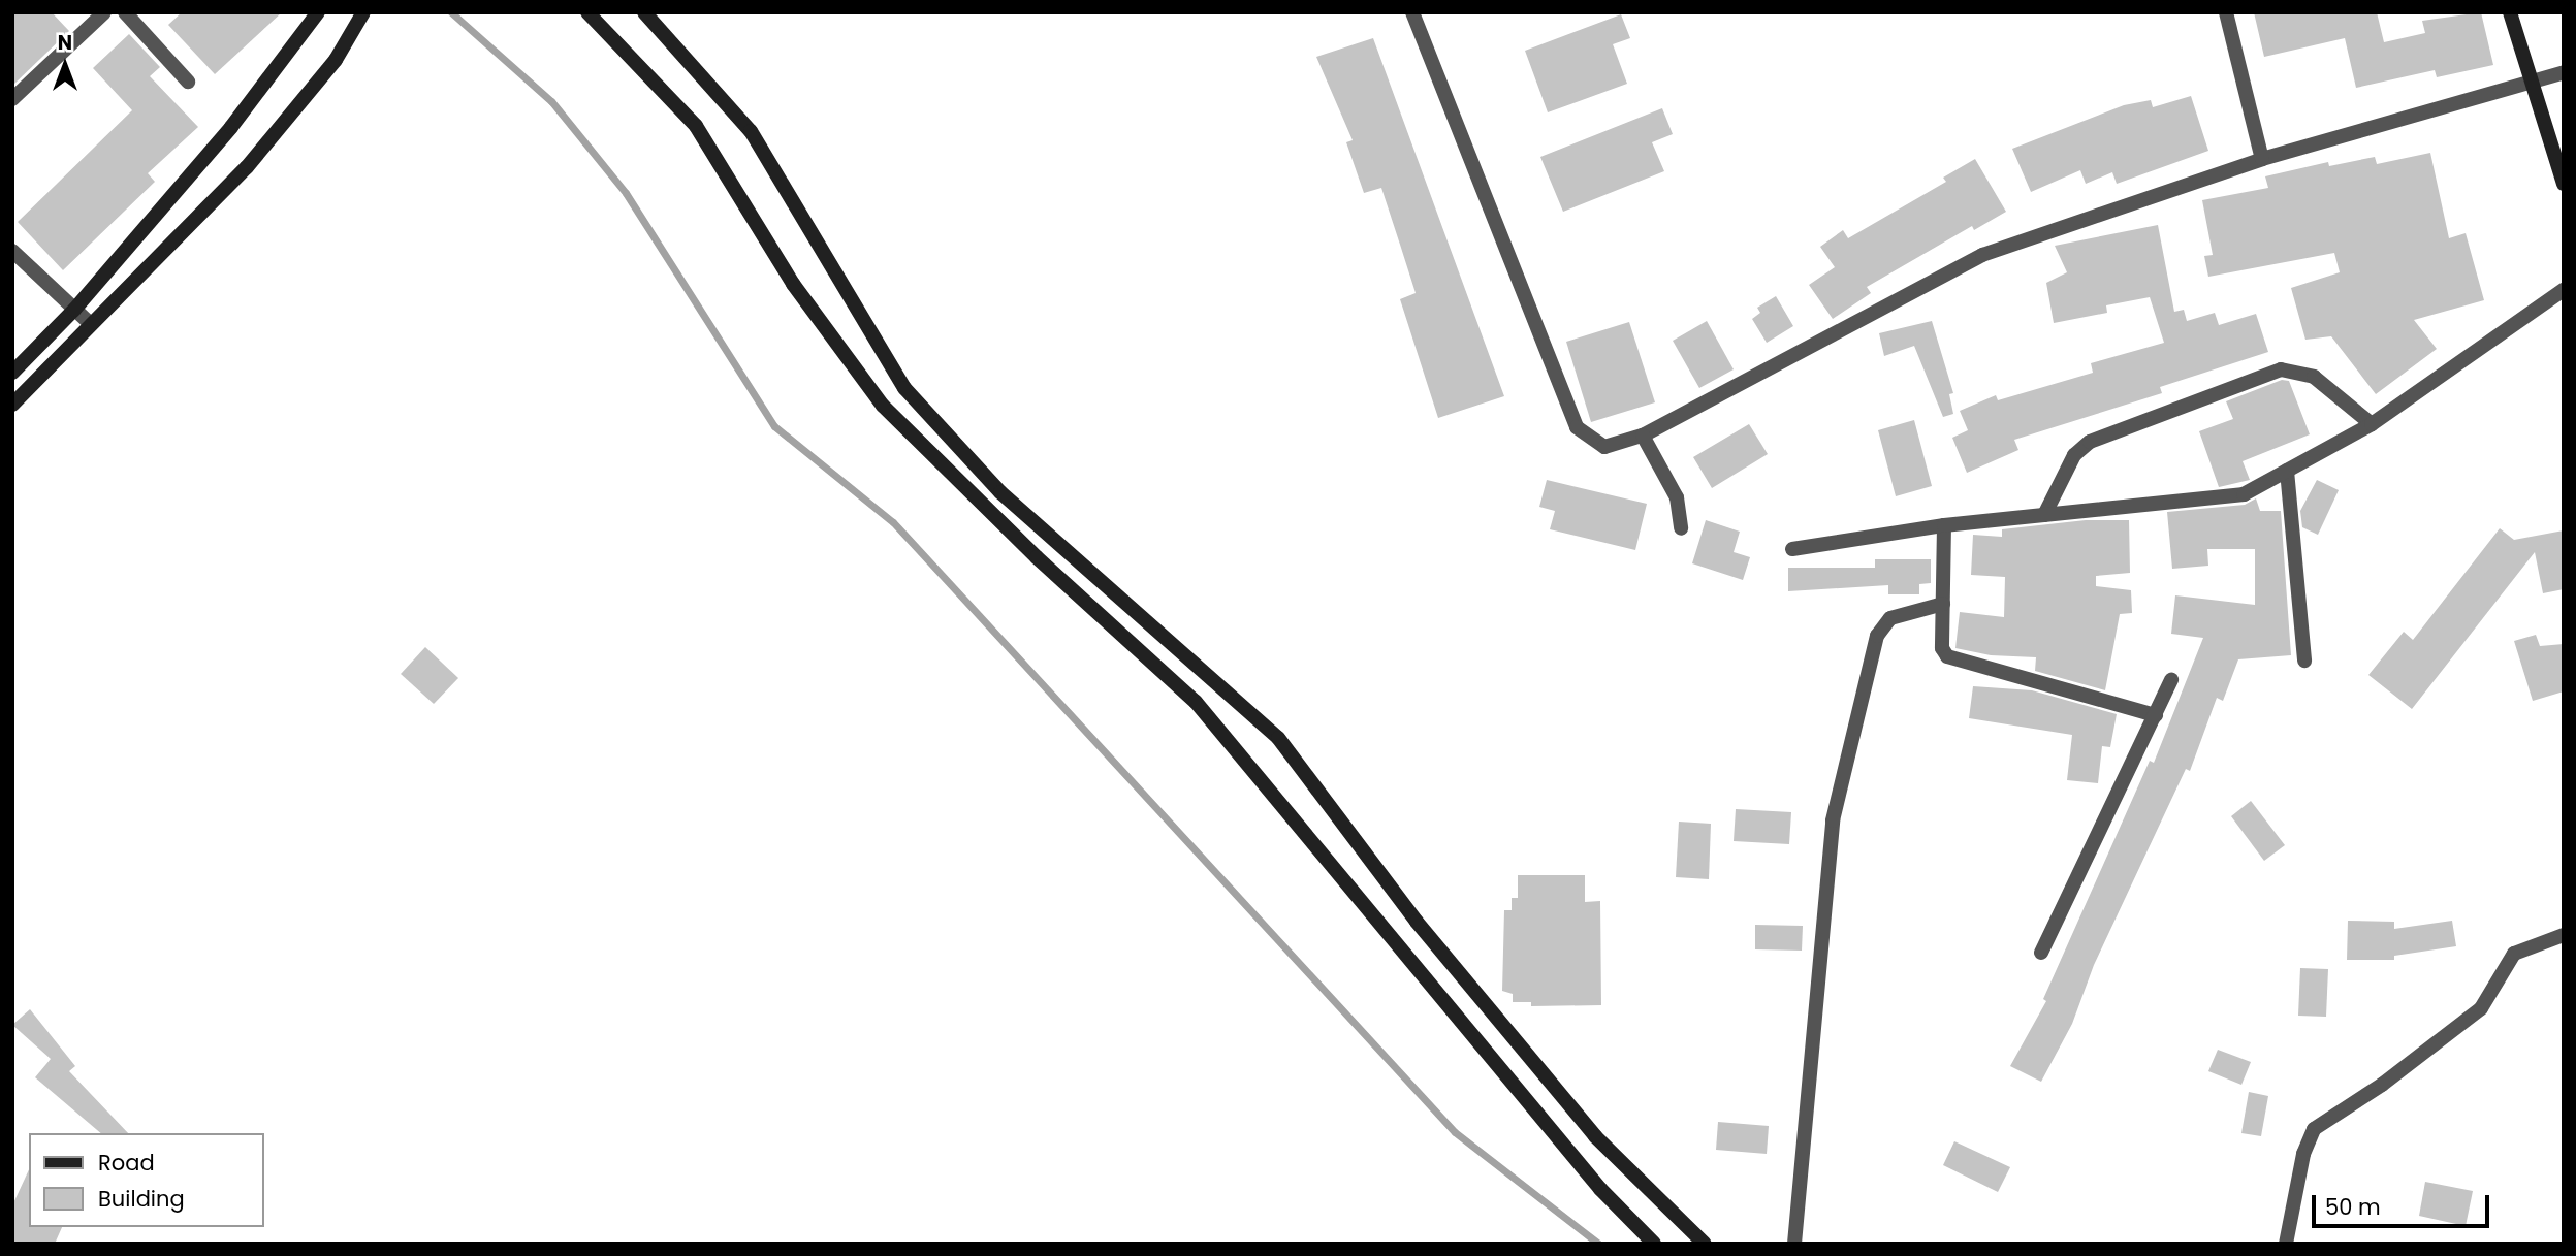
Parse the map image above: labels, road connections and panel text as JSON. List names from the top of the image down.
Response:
{
  "legend": ["Road", "Building"],
  "scale_bar": "50 m",
  "north": "top"
}
